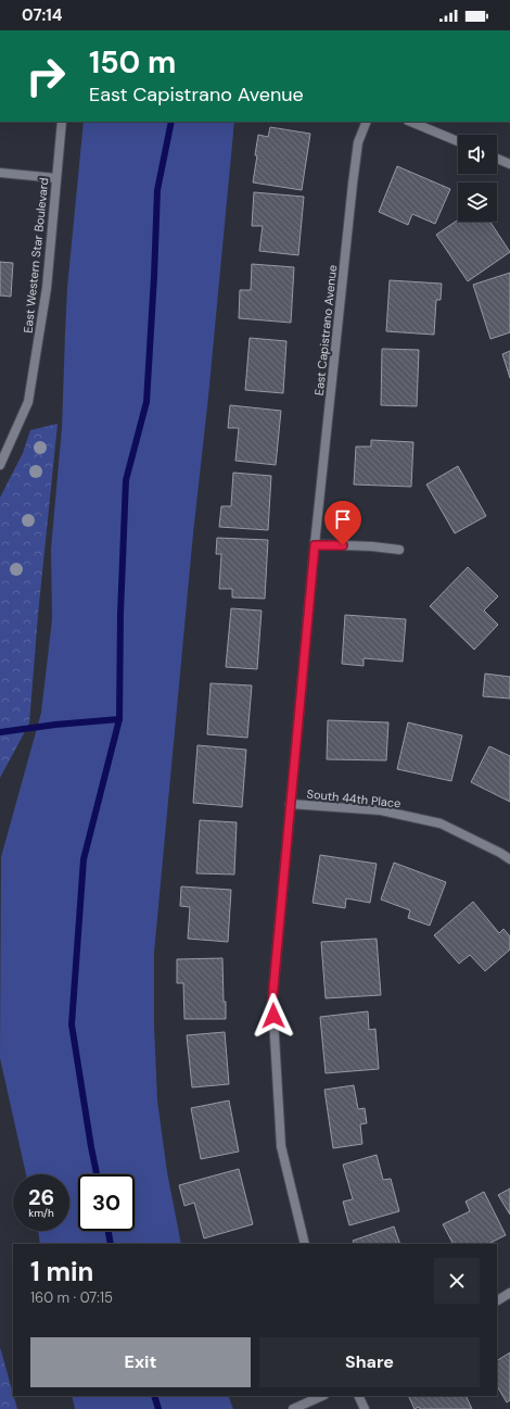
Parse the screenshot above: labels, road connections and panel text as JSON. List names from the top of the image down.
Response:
{
  "streets": {
    "street": ["East Western Star Boulevard", "East Capistrano Avenue", "South 44th Place"]
  },
  "crossings": [
    ["East Capistrano Avenue", "South 44th Place"]
  ],
  "page": {
    "status": "07:14",
    "turn": ["150 m", "East Capistrano Avenue"],
    "speed": "26 km/h",
    "limit": "30",
    "heading": ["1 min", "160 m · 07:15"],
    "buttons": ["Exit", "Share"]
  }
}
